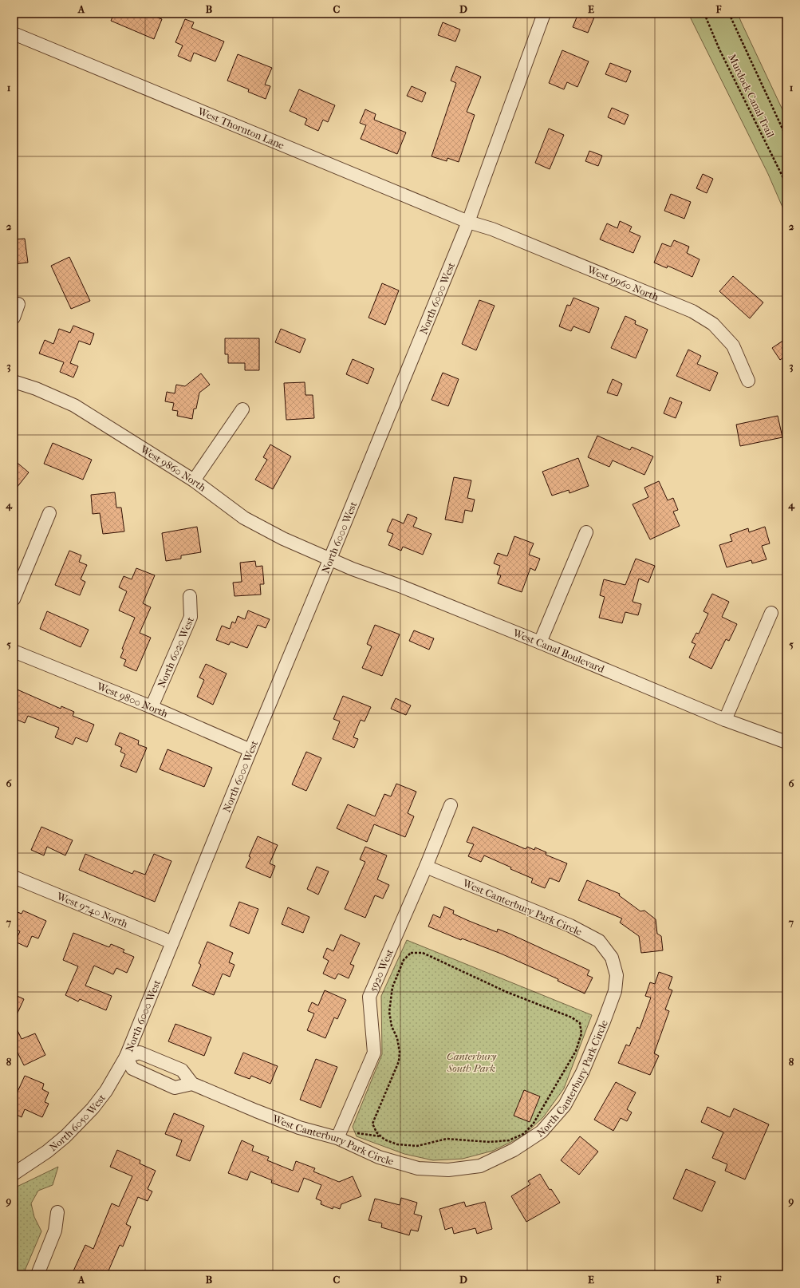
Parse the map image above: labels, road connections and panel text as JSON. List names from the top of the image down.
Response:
{
  "streets": {
    "street": [
      "West Thornton Lane",
      "West 9960 North",
      "North 6000 West",
      "West 9860 North",
      "West Canal Boulevard",
      "North 6020 West",
      "West 9800 North",
      "West Canterbury Park Circle",
      "West 9740 North",
      "5920 West",
      "North Canterbury Park Circle",
      "North 6050 West"
    ],
    "path": ["Murdock Canal Trail"]
  },
  "crossings": [
    ["West Thornton Lane", "West 9960 North"],
    ["West Thornton Lane", "North 6000 West"],
    ["West 9960 North", "North 6000 West"],
    ["North 6000 West", "West 9860 North"],
    ["North 6000 West", "West Canal Boulevard"],
    ["North 6000 West", "West 9800 North"],
    ["North 6000 West", "West 9740 North"],
    ["North 6000 West", "North 6050 West"],
    ["West 9860 North", "West Canal Boulevard"],
    ["North 6020 West", "West 9800 North"],
    ["West Canterbury Park Circle", "5920 West"],
    ["West Canterbury Park Circle", "North Canterbury Park Circle"]
  ],
  "parks": ["Canterbury South Park"],
  "grid": {
    "columns": [
      "A",
      "B",
      "C",
      "D",
      "E",
      "F"
    ],
    "rows": [
      "1",
      "2",
      "3",
      "4",
      "5",
      "6",
      "7",
      "8",
      "9"
    ]
  }
}
